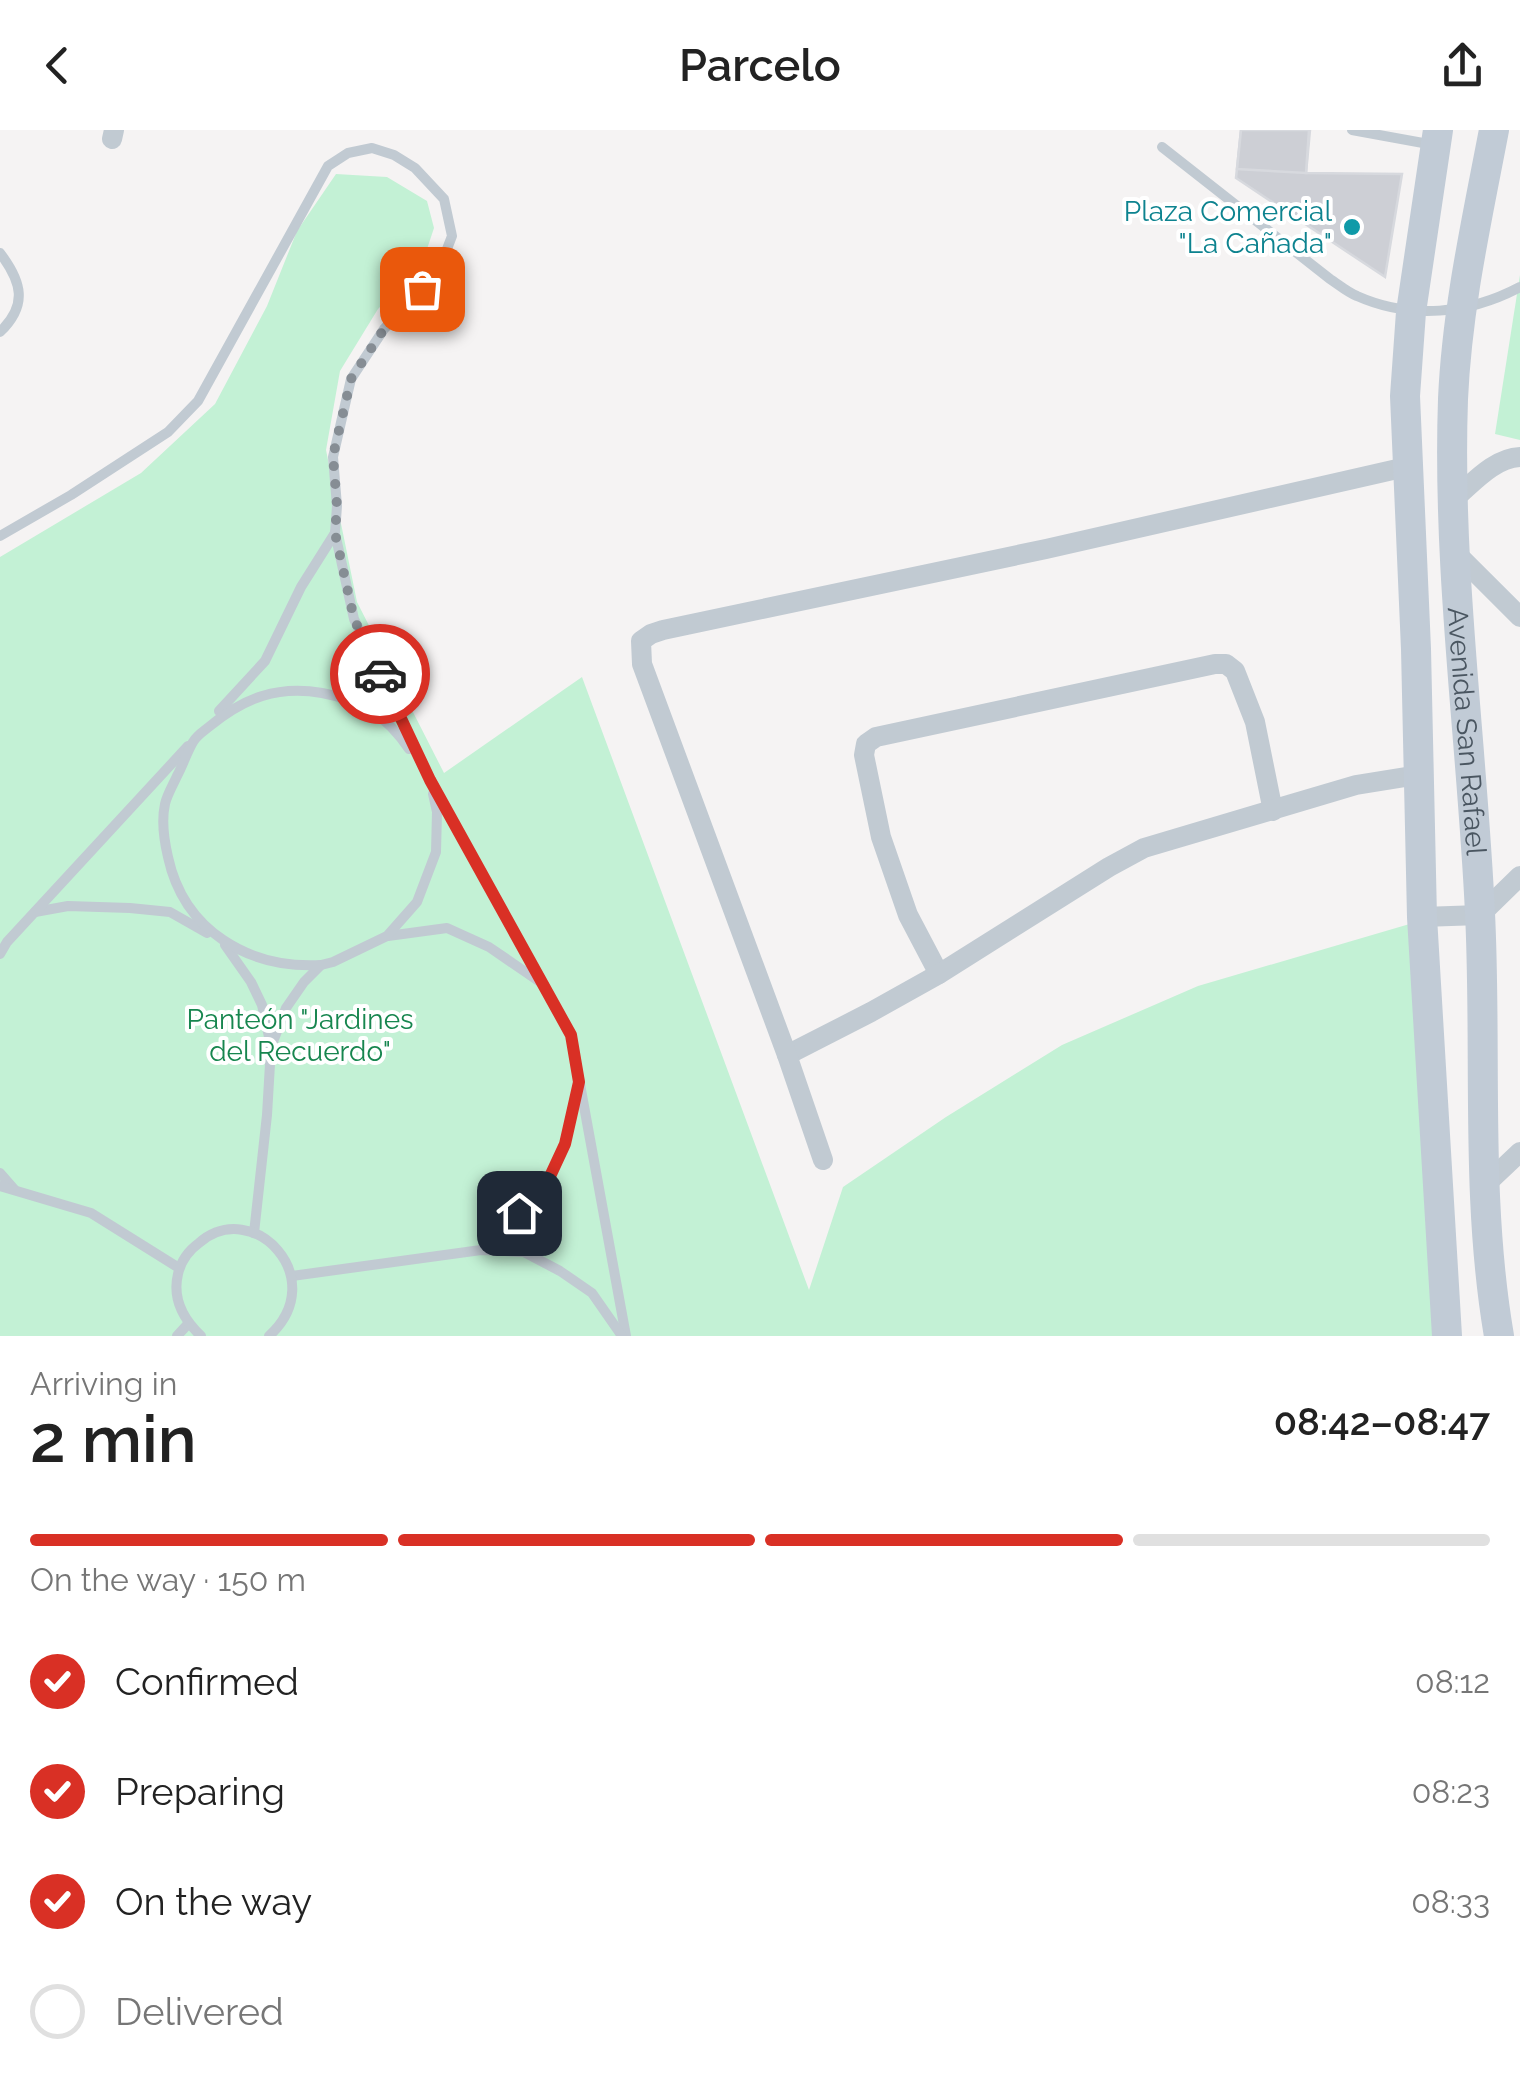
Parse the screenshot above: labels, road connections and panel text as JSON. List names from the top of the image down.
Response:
{
  "streets": {
    "main road": ["Avenida San Rafael"]
  },
  "parks": ["Panteón \"Jardines del Recuerdo\""],
  "places": ["Plaza Comercial \"La Cañada\""],
  "page": {
    "header": "Parcelo",
    "heading": ["2 min", "Arriving in", "08:42–08:47"],
    "bar": "On the way · 150 m",
    "list": [
      ["Confirmed", "08:12"],
      ["Preparing", "08:23"],
      ["On the way", "08:33"],
      "Delivered"
    ]
  }
}
